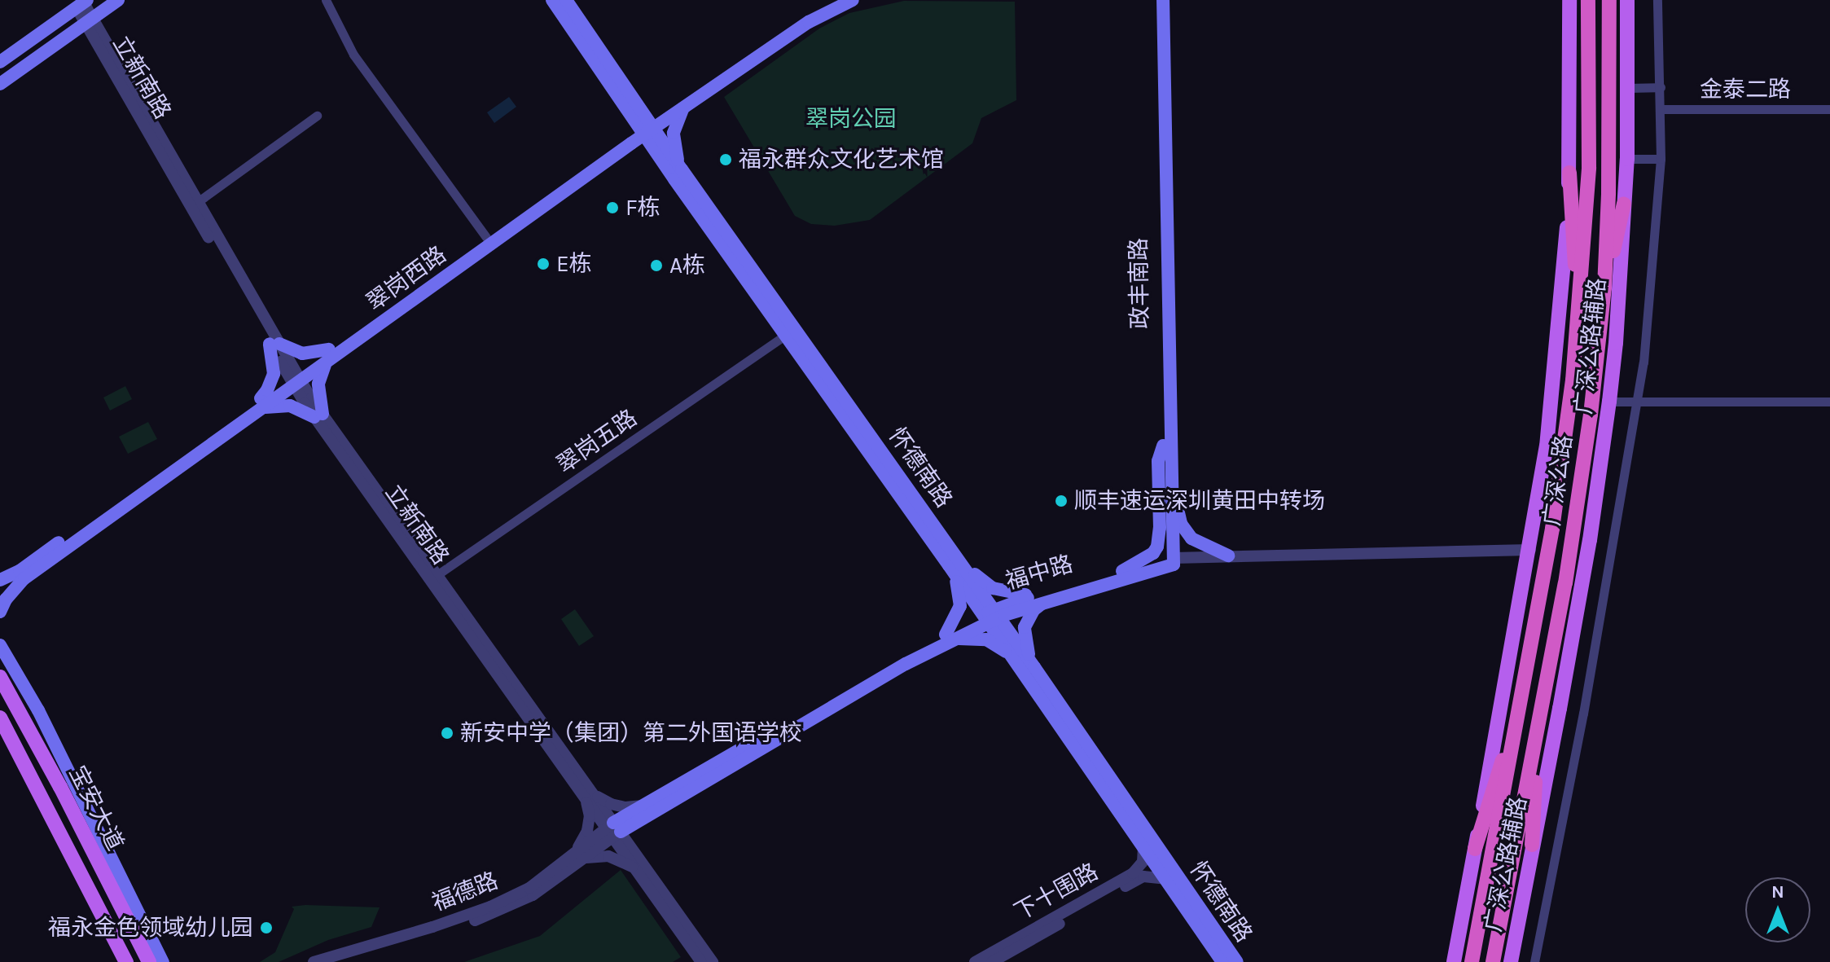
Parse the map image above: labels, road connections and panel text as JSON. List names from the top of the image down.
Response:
{
  "streets": {
    "highway": ["广深公路"],
    "main road": [
      "翠岗西路",
      "政丰南路",
      "广深公路辅路",
      "怀德南路",
      "福中路",
      "宝安大道"
    ],
    "street": [
      "立新南路",
      "金泰二路",
      "翠岗五路",
      "福德路",
      "下十围路"
    ]
  },
  "crossings": [
    ["立新南路", "翠岗西路"],
    ["立新南路", "翠岗五路"],
    ["立新南路", "福中路"],
    ["立新南路", "福德路"],
    ["翠岗西路", "怀德南路"],
    ["政丰南路", "福中路"],
    ["广深公路辅路", "福中路"],
    ["翠岗五路", "怀德南路"],
    ["怀德南路", "福中路"],
    ["怀德南路", "下十围路"],
    ["福中路", "福德路"]
  ],
  "parks": ["翠岗公园"],
  "places": [
    "福永群众文化艺术馆",
    "F栋",
    "E栋",
    "A栋",
    "顺丰速运深圳黄田中转场",
    "新安中学（集团）第二外国语学校",
    "福永金色领域幼儿园"
  ],
  "north": "top"
}
